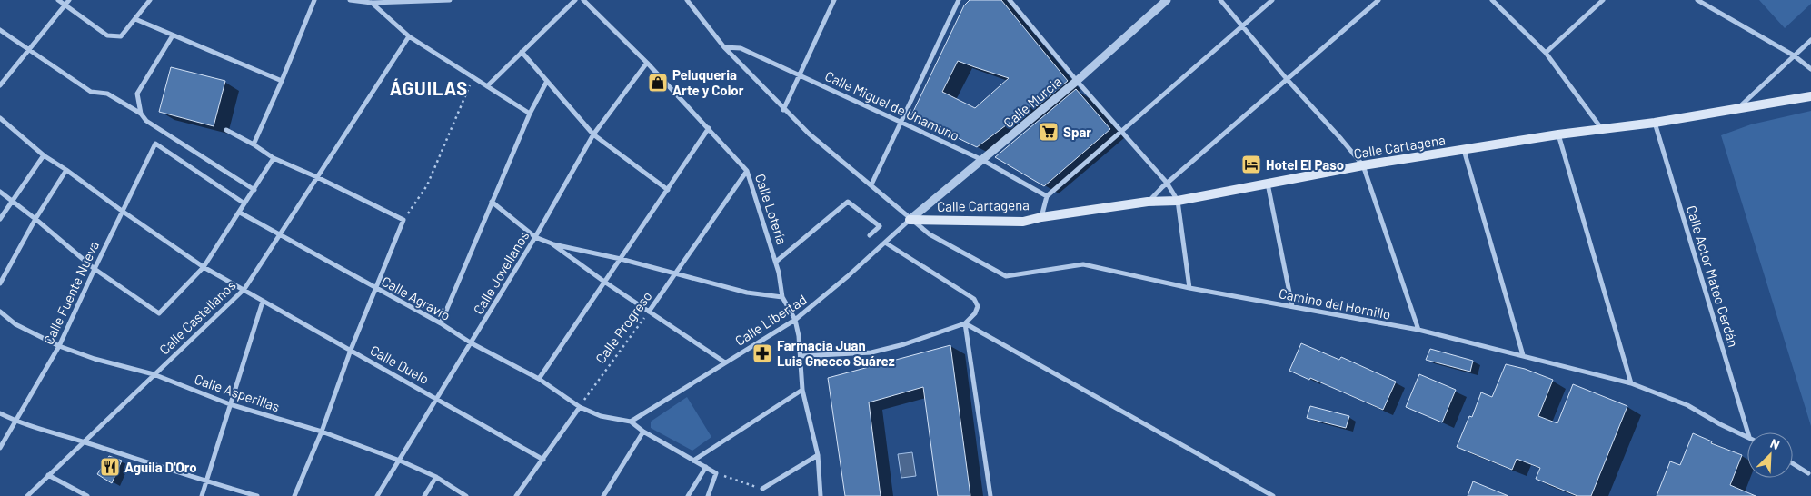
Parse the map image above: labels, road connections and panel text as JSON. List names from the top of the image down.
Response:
{
  "streets": {
    "main road": ["Calle Cartagena"],
    "street": [
      "Calle Murcia",
      "Calle Miguel de Unamuno",
      "Calle Lotería",
      "Calle Jovellanos",
      "Calle Actor Mateo Cerdán",
      "Calle Fuente Nueva",
      "Calle Agravio",
      "Camino del Hornillo",
      "Calle Castellanos",
      "Calle Libertad",
      "Calle Progreso",
      "Calle Duelo",
      "Calle Asperillas"
    ]
  },
  "crossings": [
    ["Calle Murcia", "Calle Miguel de Unamuno"],
    ["Calle Murcia", "Calle Cartagena"],
    ["Calle Murcia", "Camino del Hornillo"],
    ["Calle Murcia", "Calle Libertad"],
    ["Calle Miguel de Unamuno", "Camino del Hornillo"],
    ["Calle Cartagena", "Calle Actor Mateo Cerdán"],
    ["Calle Cartagena", "Camino del Hornillo"],
    ["Calle Cartagena", "Calle Libertad"],
    ["Calle Lotería", "Calle Jovellanos"],
    ["Calle Lotería", "Calle Progreso"],
    ["Calle Jovellanos", "Calle Agravio"],
    ["Calle Jovellanos", "Calle Duelo"],
    ["Calle Jovellanos", "Calle Asperillas"],
    ["Calle Fuente Nueva", "Calle Duelo"],
    ["Calle Fuente Nueva", "Calle Asperillas"],
    ["Calle Agravio", "Calle Castellanos"],
    ["Calle Agravio", "Calle Libertad"],
    ["Calle Agravio", "Calle Progreso"],
    ["Camino del Hornillo", "Calle Libertad"],
    ["Calle Castellanos", "Calle Duelo"],
    ["Calle Castellanos", "Calle Asperillas"]
  ],
  "districts": ["ÁGUILAS"],
  "places": {
    "shop": ["Peluqueria Arte y Color"],
    "supermarket": ["Spar"],
    "hotel": ["Hotel El Paso"],
    "pharmacy": ["Farmacia Juan Luis Gnecco Suárez"],
    "restaurant": ["Aguila D'Oro"]
  },
  "north": "top right"
}
